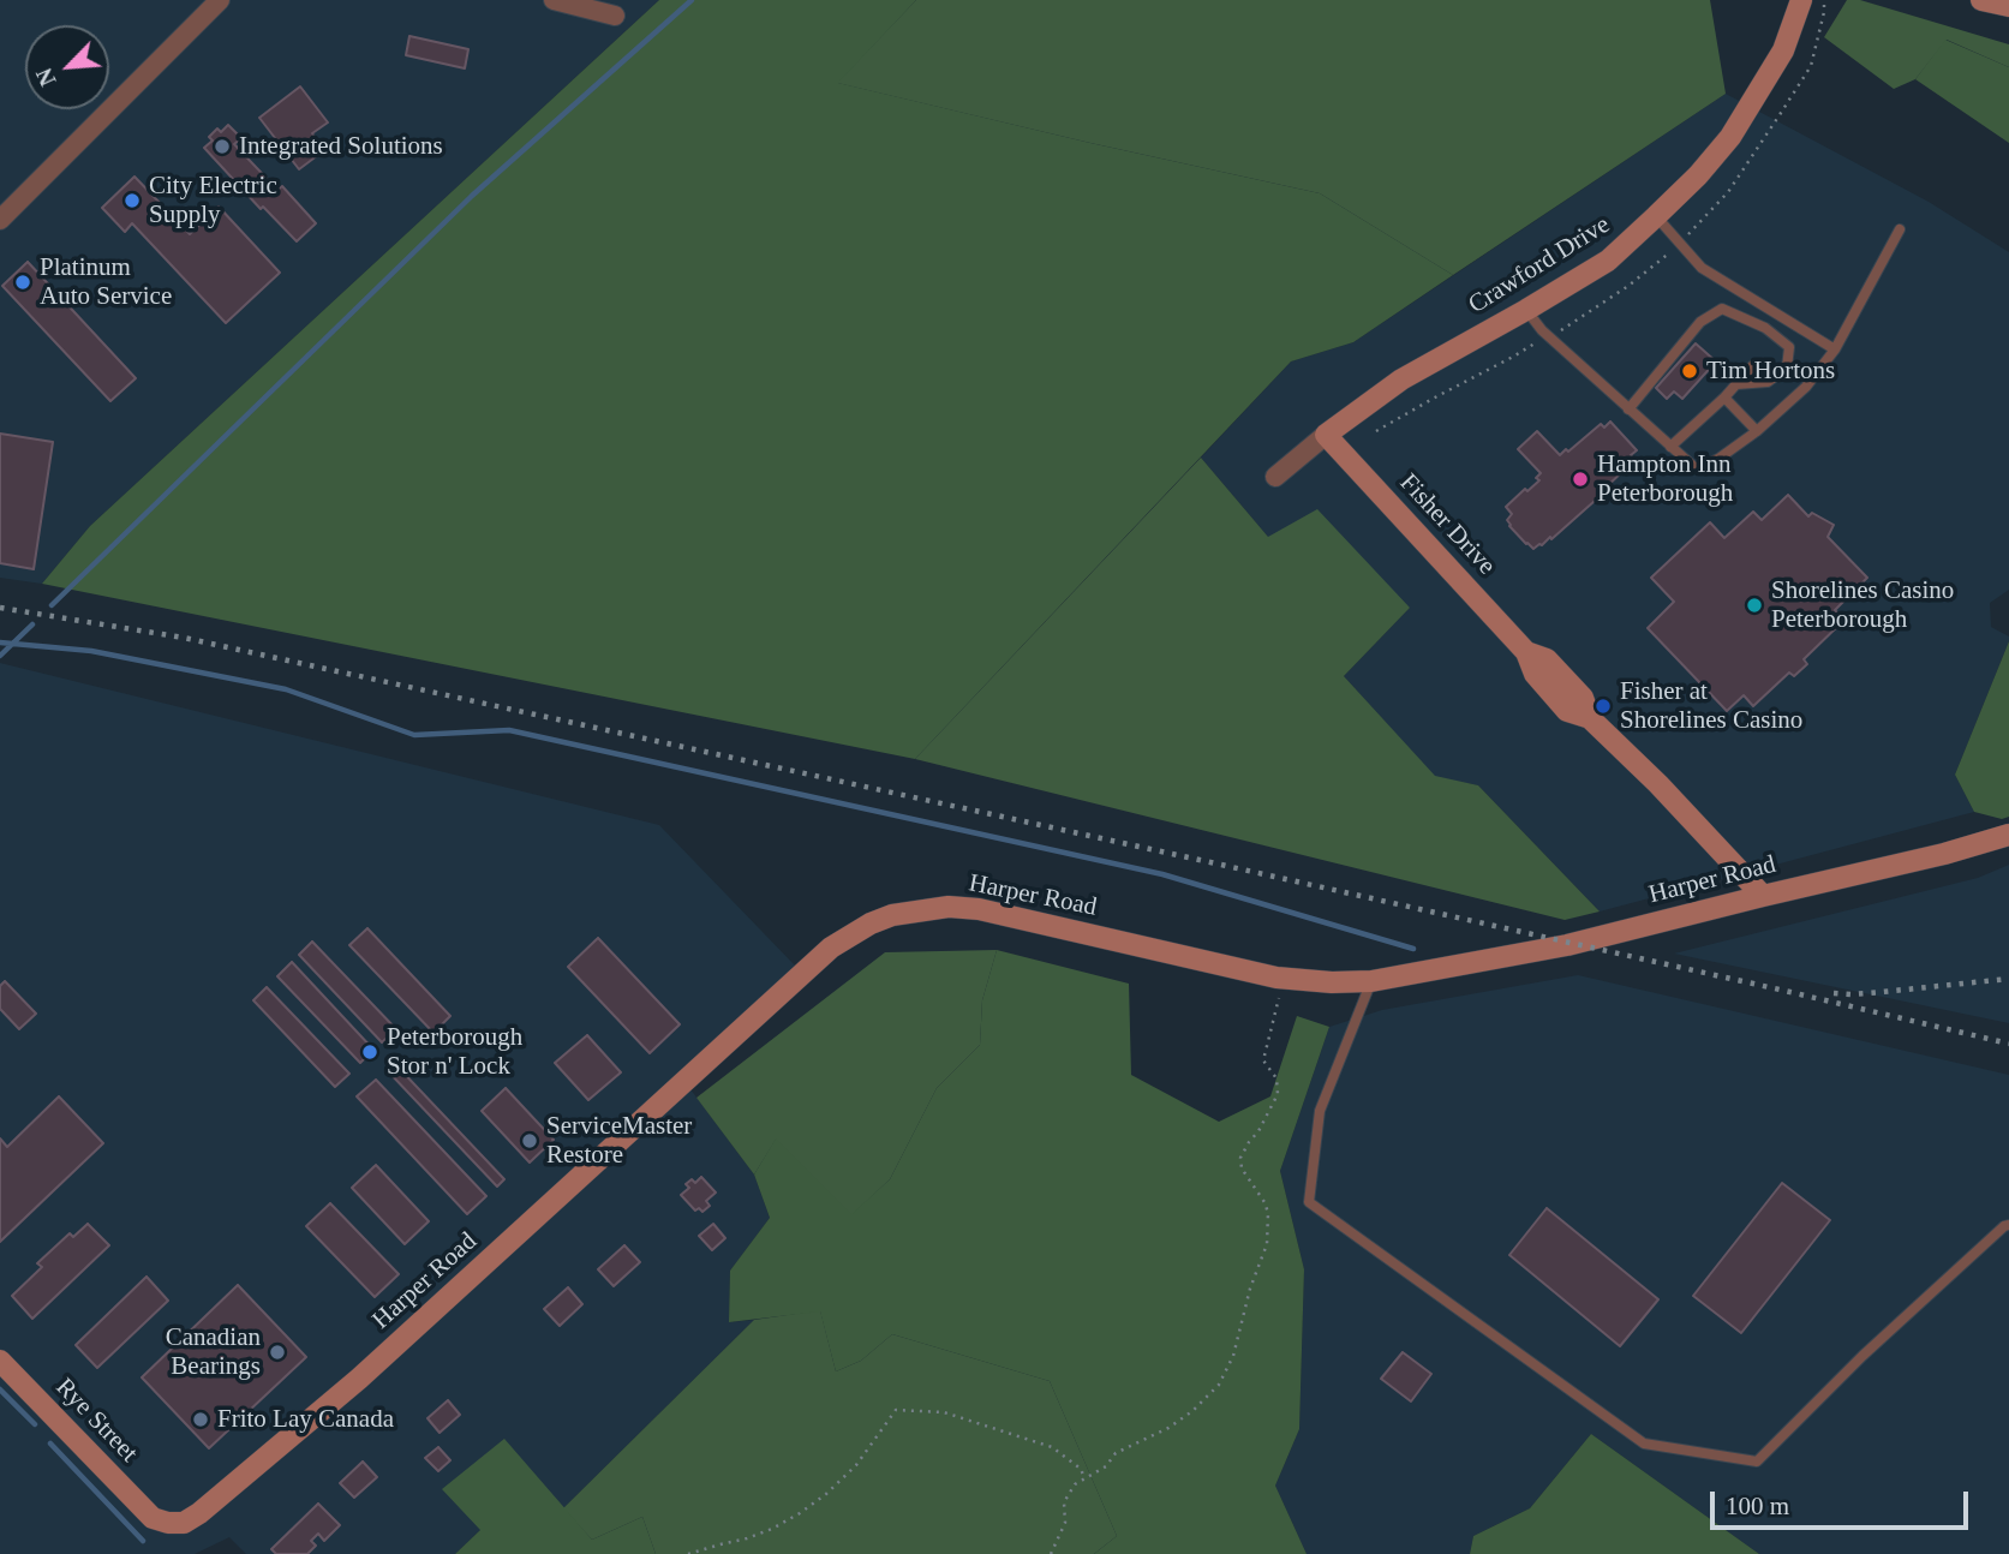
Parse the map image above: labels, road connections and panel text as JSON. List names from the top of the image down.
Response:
{
  "streets": {
    "street": [
      "Crawford Drive",
      "Fisher Drive",
      "Harper Road",
      "Rye Street"
    ]
  },
  "crossings": [
    ["Crawford Drive", "Fisher Drive"],
    ["Fisher Drive", "Harper Road"],
    ["Harper Road", "Rye Street"]
  ],
  "places": [
    "Integrated Solutions",
    "City Electric Supply",
    "Platinum Auto Service",
    "Tim Hortons",
    "Hampton Inn Peterborough",
    "Shorelines Casino Peterborough",
    "Fisher at Shorelines Casino",
    "Peterborough Stor n' Lock",
    "ServiceMaster Restore",
    "Canadian Bearings",
    "Frito Lay Canada"
  ],
  "scale_bar": "100 m",
  "north": "bottom left"
}
